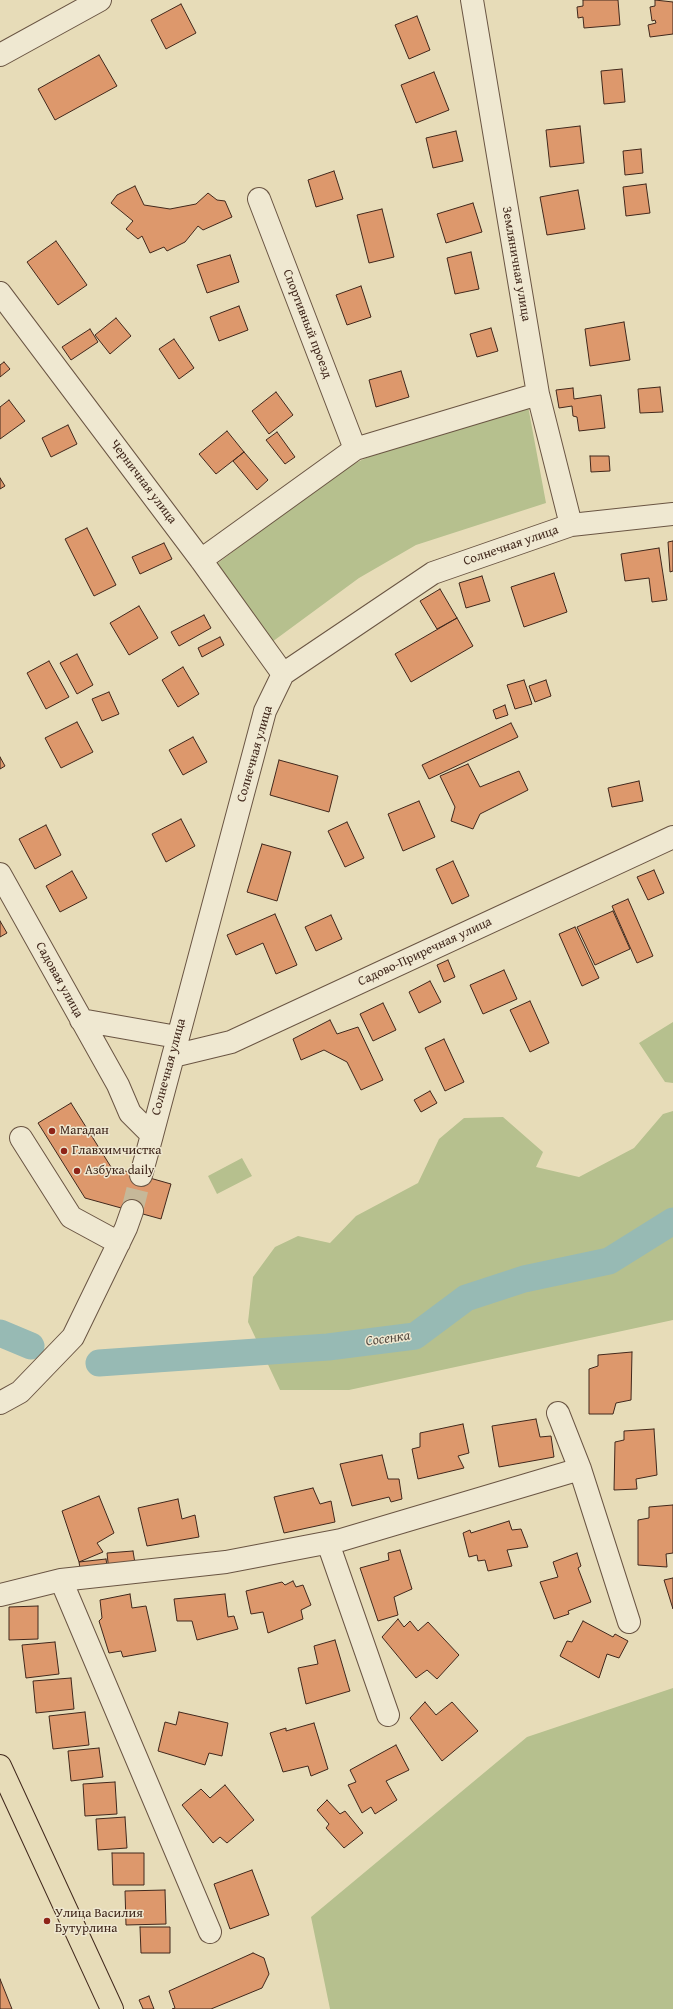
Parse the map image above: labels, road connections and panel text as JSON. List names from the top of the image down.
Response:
{
  "streets": {
    "street": [
      "Земляничная улица",
      "Спортивный проезд",
      "Черничная улица",
      "Солнечная улица",
      "Садово-Приречная улица",
      "Садовая улица"
    ]
  },
  "crossings": [
    ["Земляничная улица", "Солнечная улица"],
    ["Черничная улица", "Солнечная улица"],
    ["Солнечная улица", "Садово-Приречная улица"],
    ["Солнечная улица", "Садовая улица"]
  ],
  "water": ["Сосенка"],
  "places": [
    "Магадан",
    "Главхимчистка",
    "Азбука daily",
    "Улица Василия Бутурлина"
  ]
}
